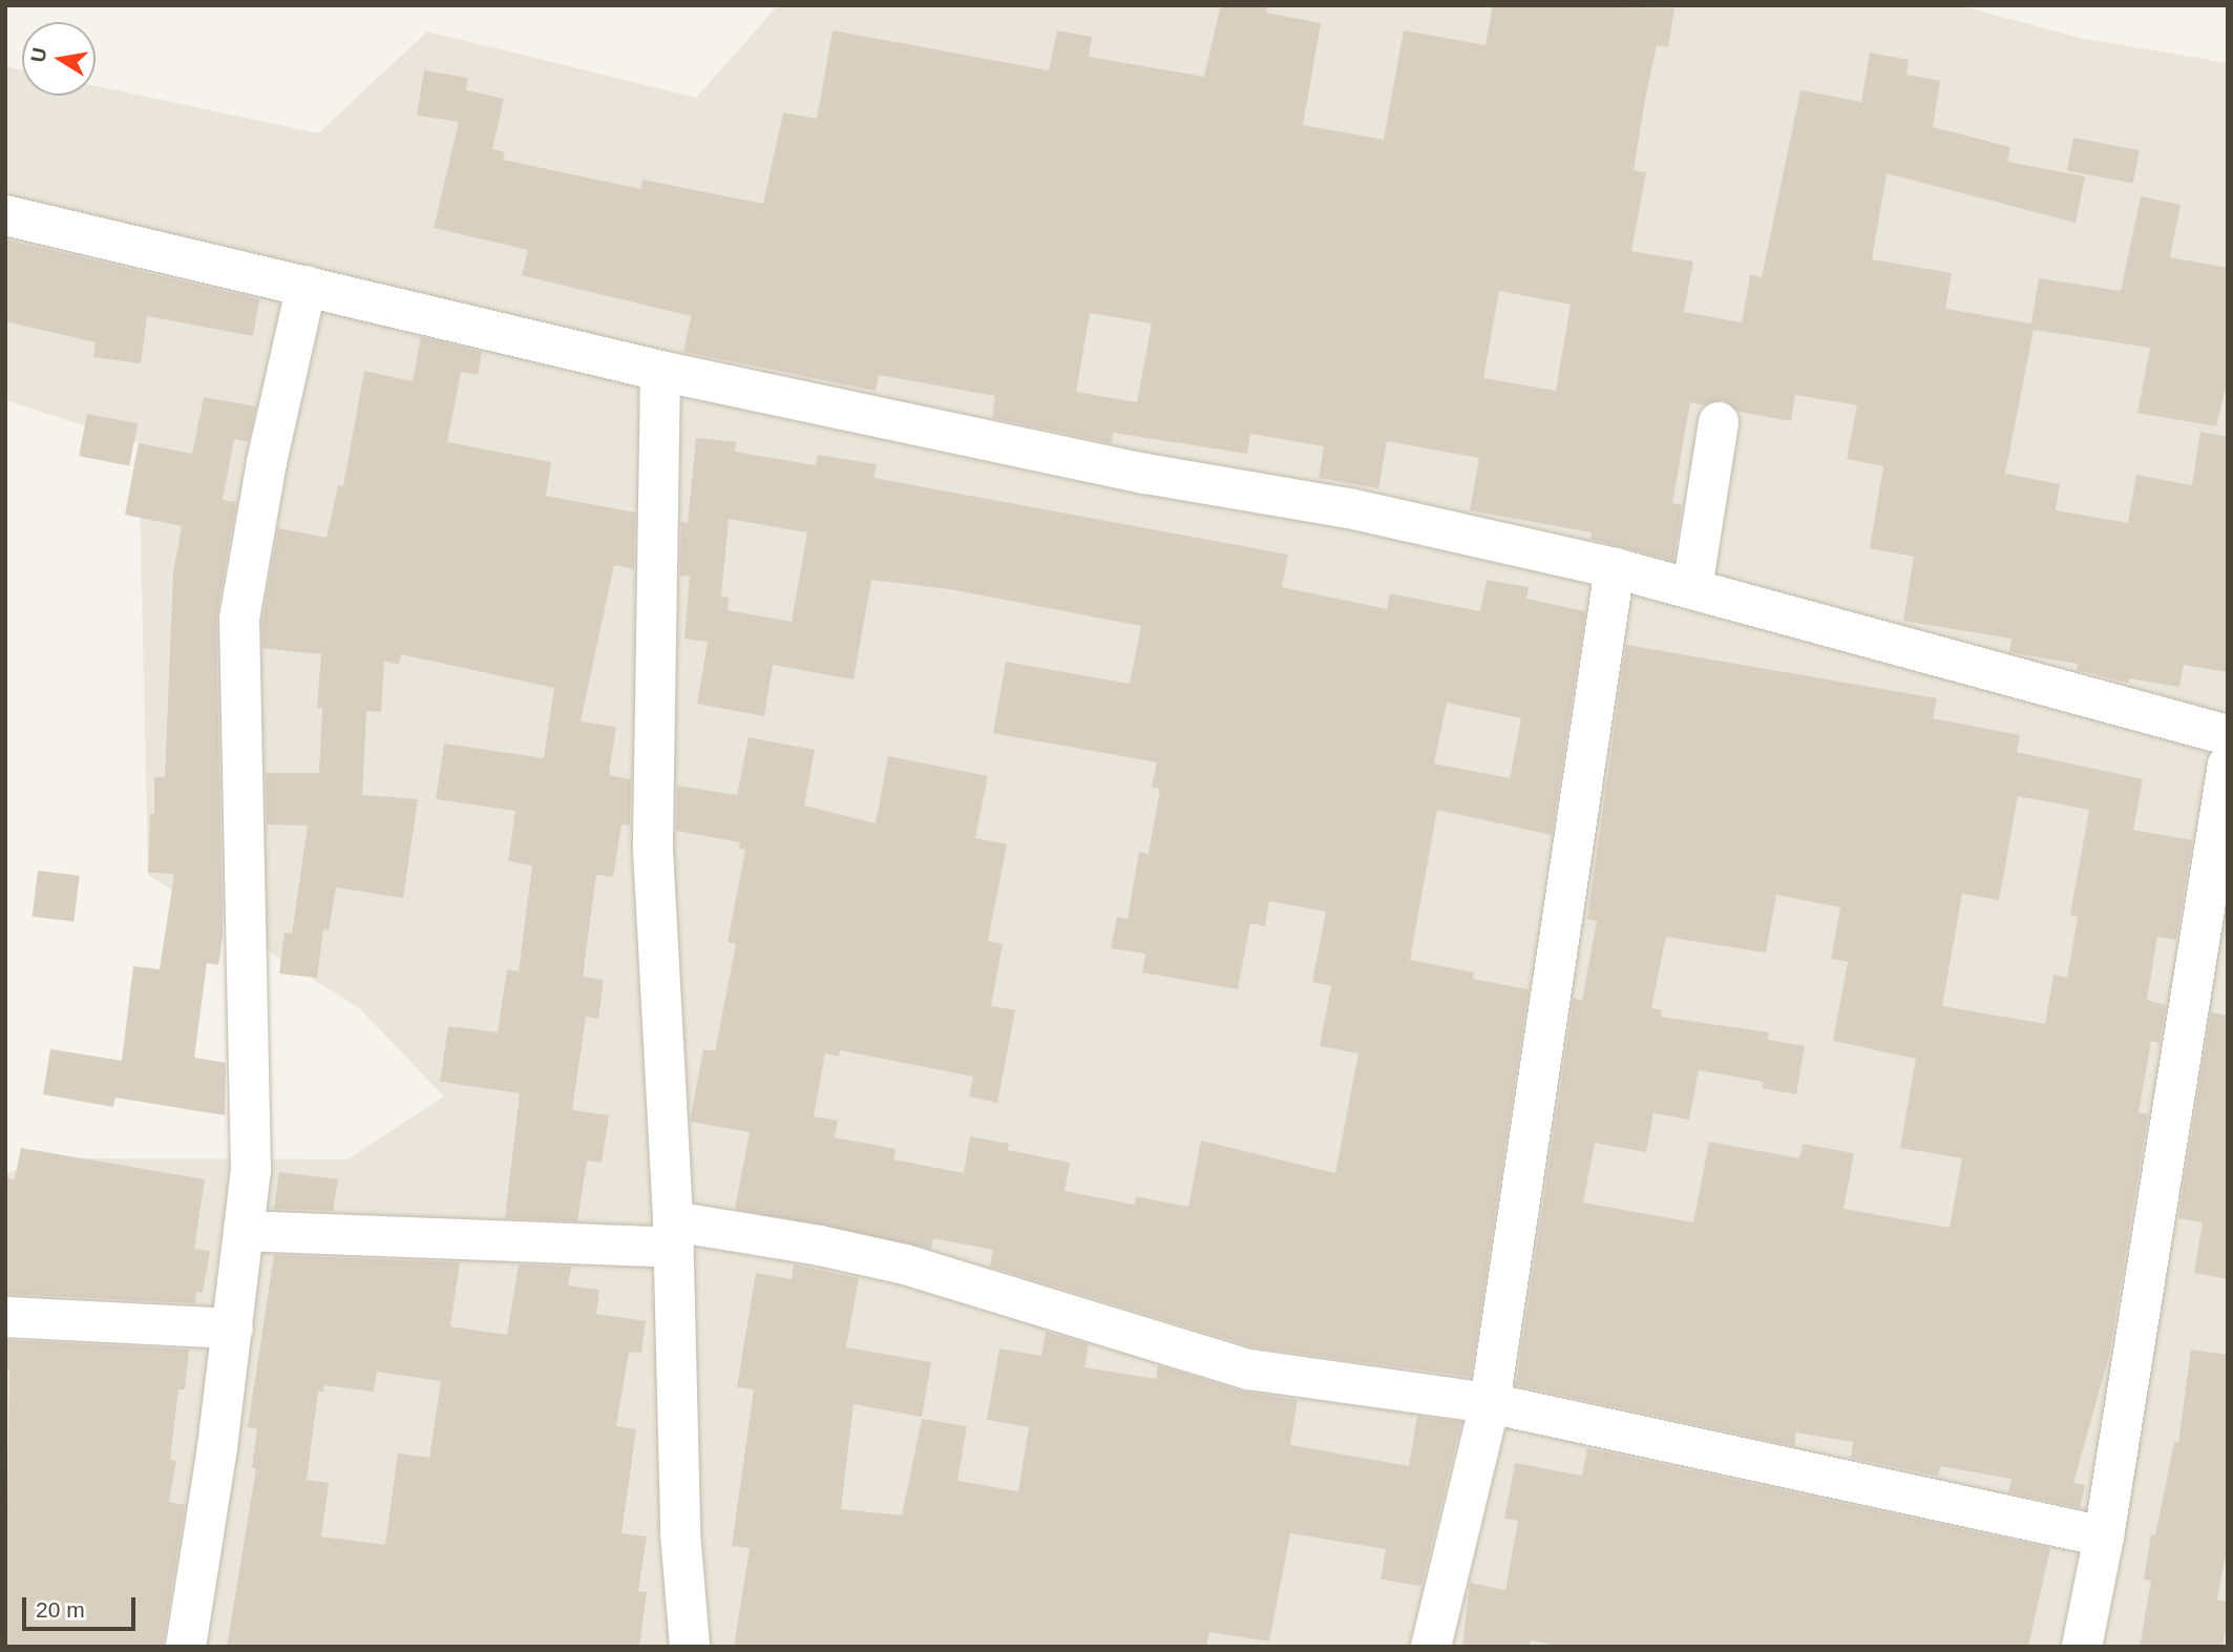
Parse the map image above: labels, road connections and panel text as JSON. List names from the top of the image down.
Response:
{
  "scale_bar": "20 m",
  "north": "left"
}
